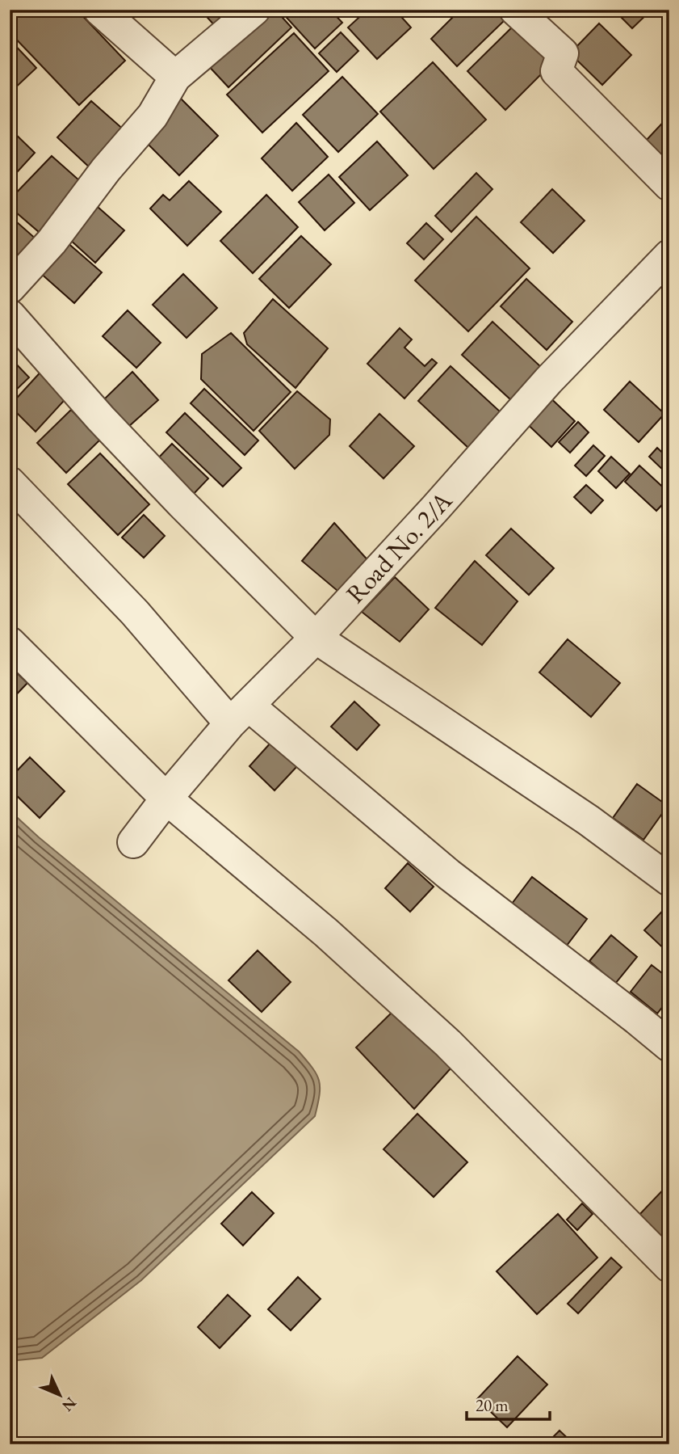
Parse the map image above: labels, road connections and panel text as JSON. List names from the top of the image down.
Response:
{
  "streets": {
    "street": ["Road No. 2/A"]
  },
  "scale_bar": "20 m",
  "north": "bottom right"
}
